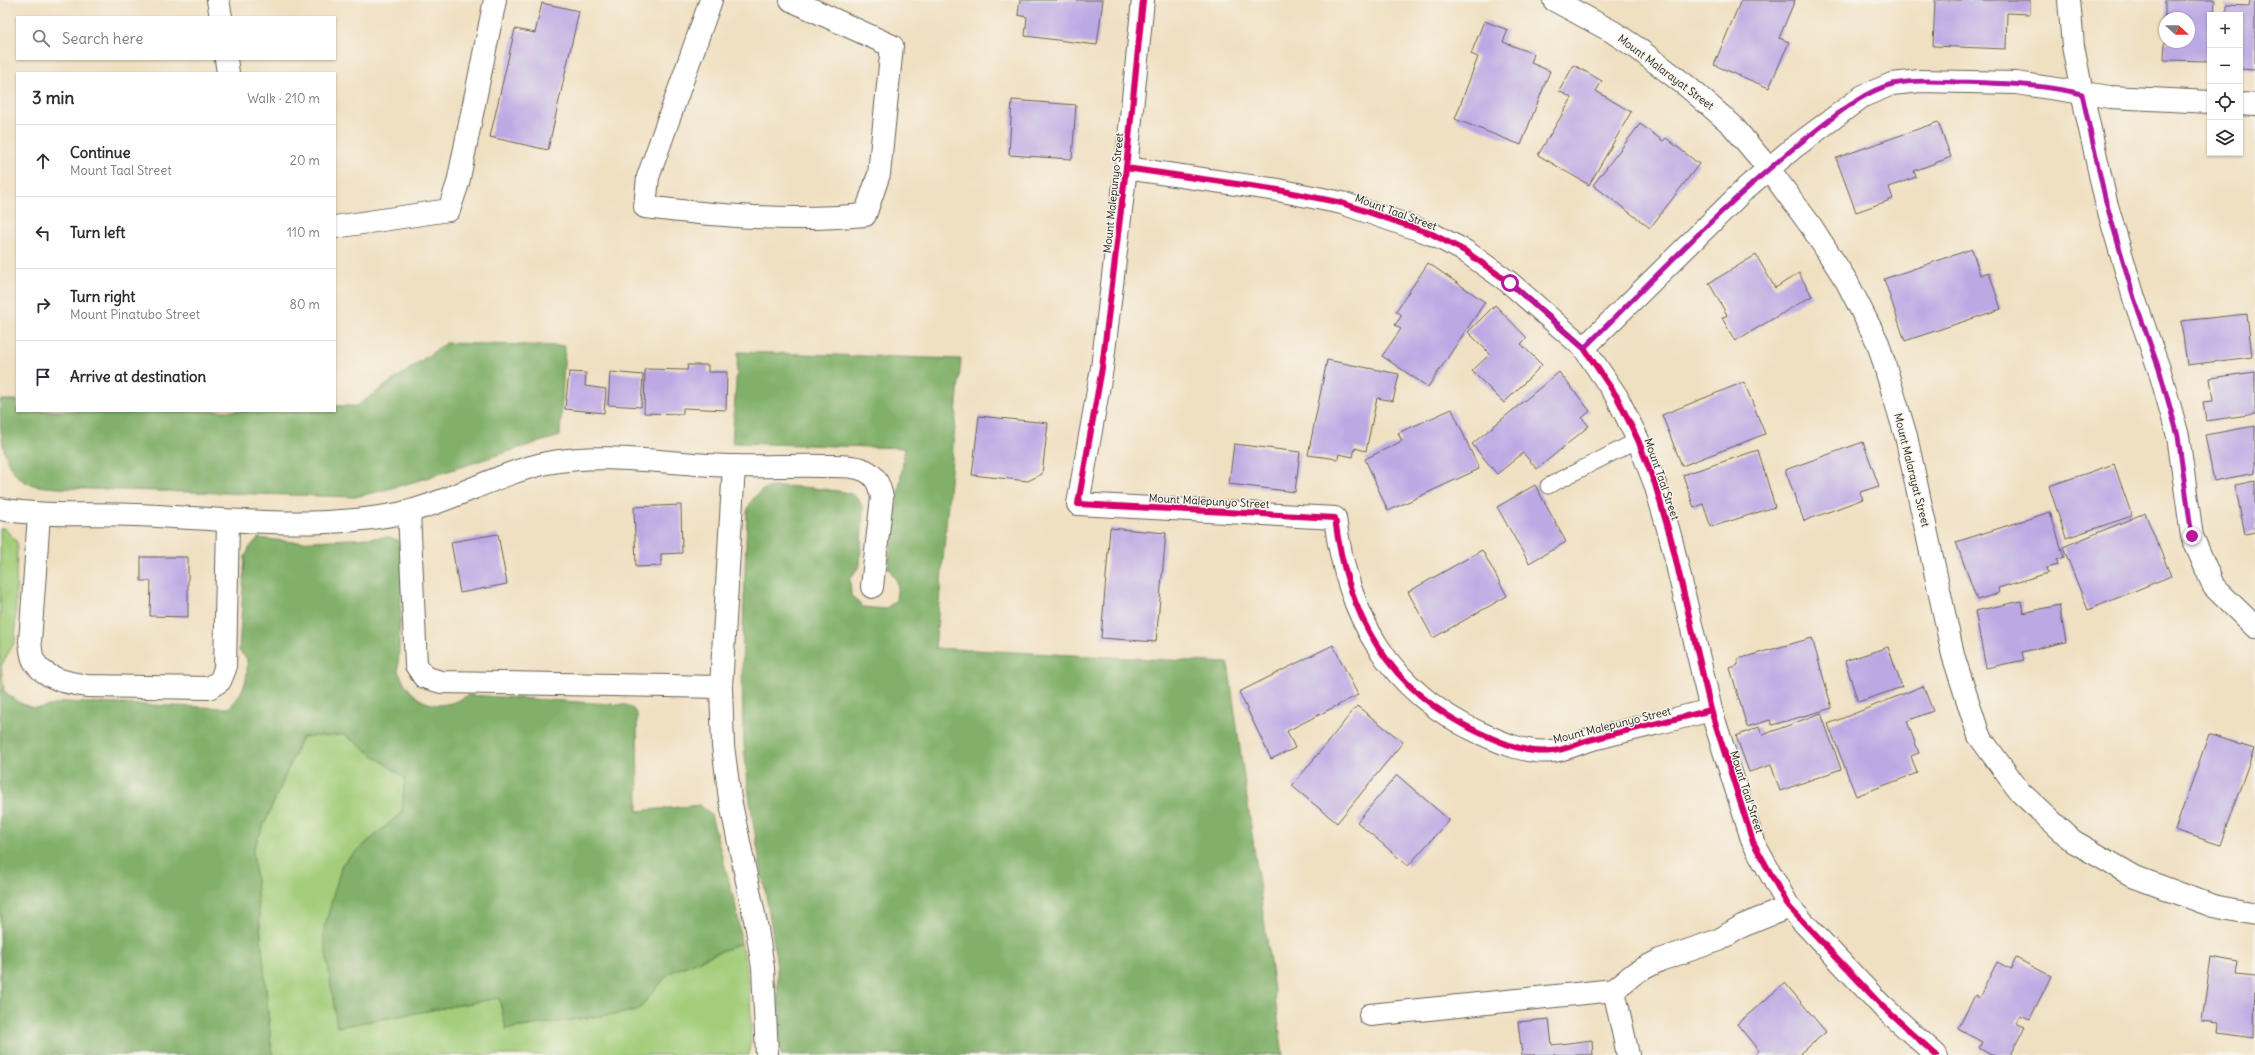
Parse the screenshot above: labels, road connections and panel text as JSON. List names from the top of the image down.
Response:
{
  "streets": {
    "street": ["Mount Malarayat Street", "Mount Malepunyo Street", "Mount Taal Street"]
  },
  "crossings": [
    ["Mount Malepunyo Street", "Mount Taal Street"]
  ],
  "north": "right",
  "page": {
    "map_buttons": ["+", "−"],
    "search": "Search here",
    "heading": ["3 min", "Walk · 210 m"],
    "list": [
      ["Continue", "Mount Taal Street", "20 m"],
      ["Turn left", "110 m"],
      ["Turn right", "Mount Pinatubo Street", "80 m"],
      "Arrive at destination"
    ]
  }
}
